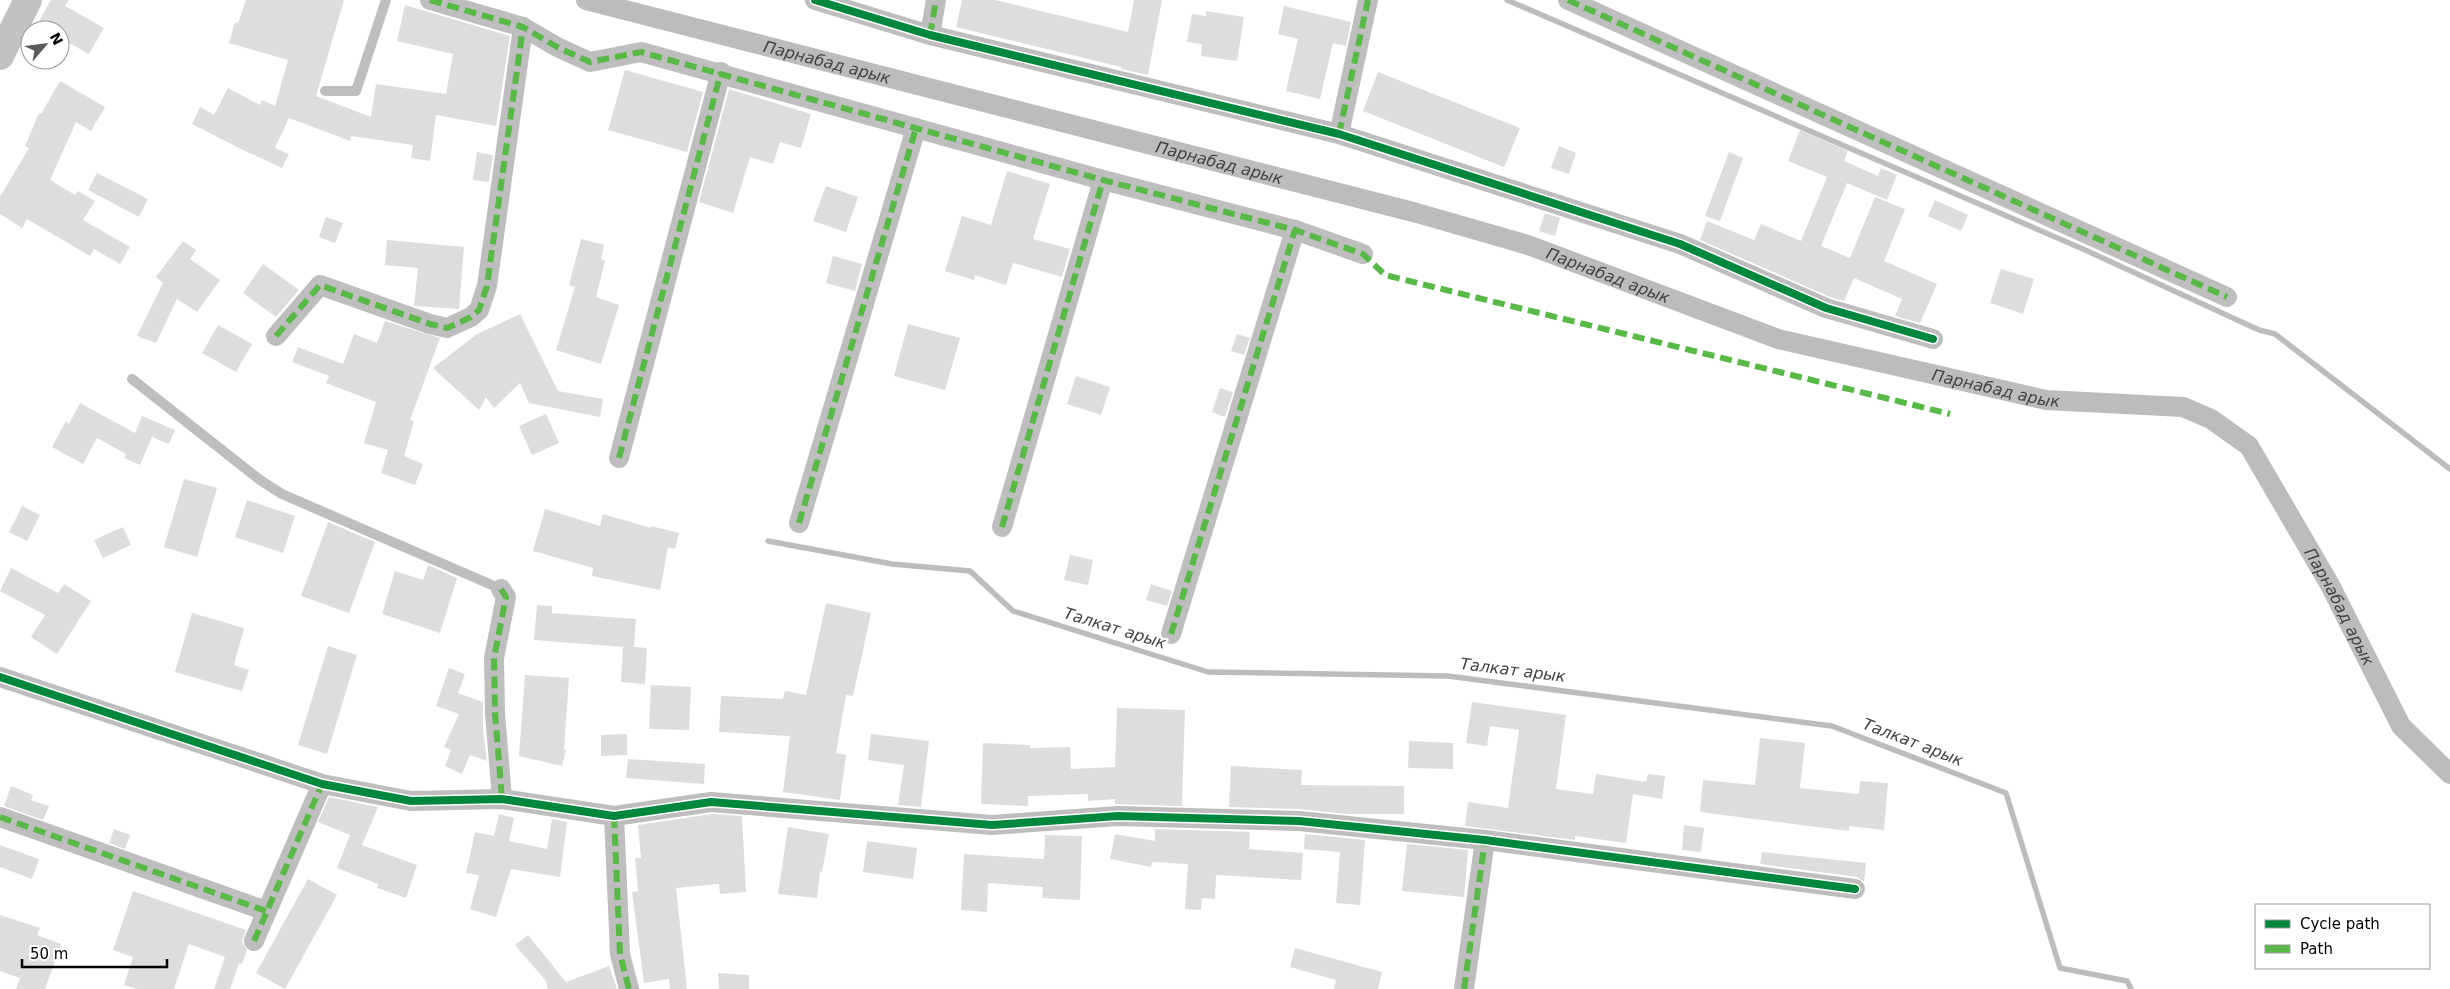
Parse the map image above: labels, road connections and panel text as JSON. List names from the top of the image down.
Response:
{
  "water": ["Парнабад арык", "Талкат арык"],
  "legend": ["Cycle path", "Path"],
  "scale_bar": "50 m",
  "north": "top right"
}
